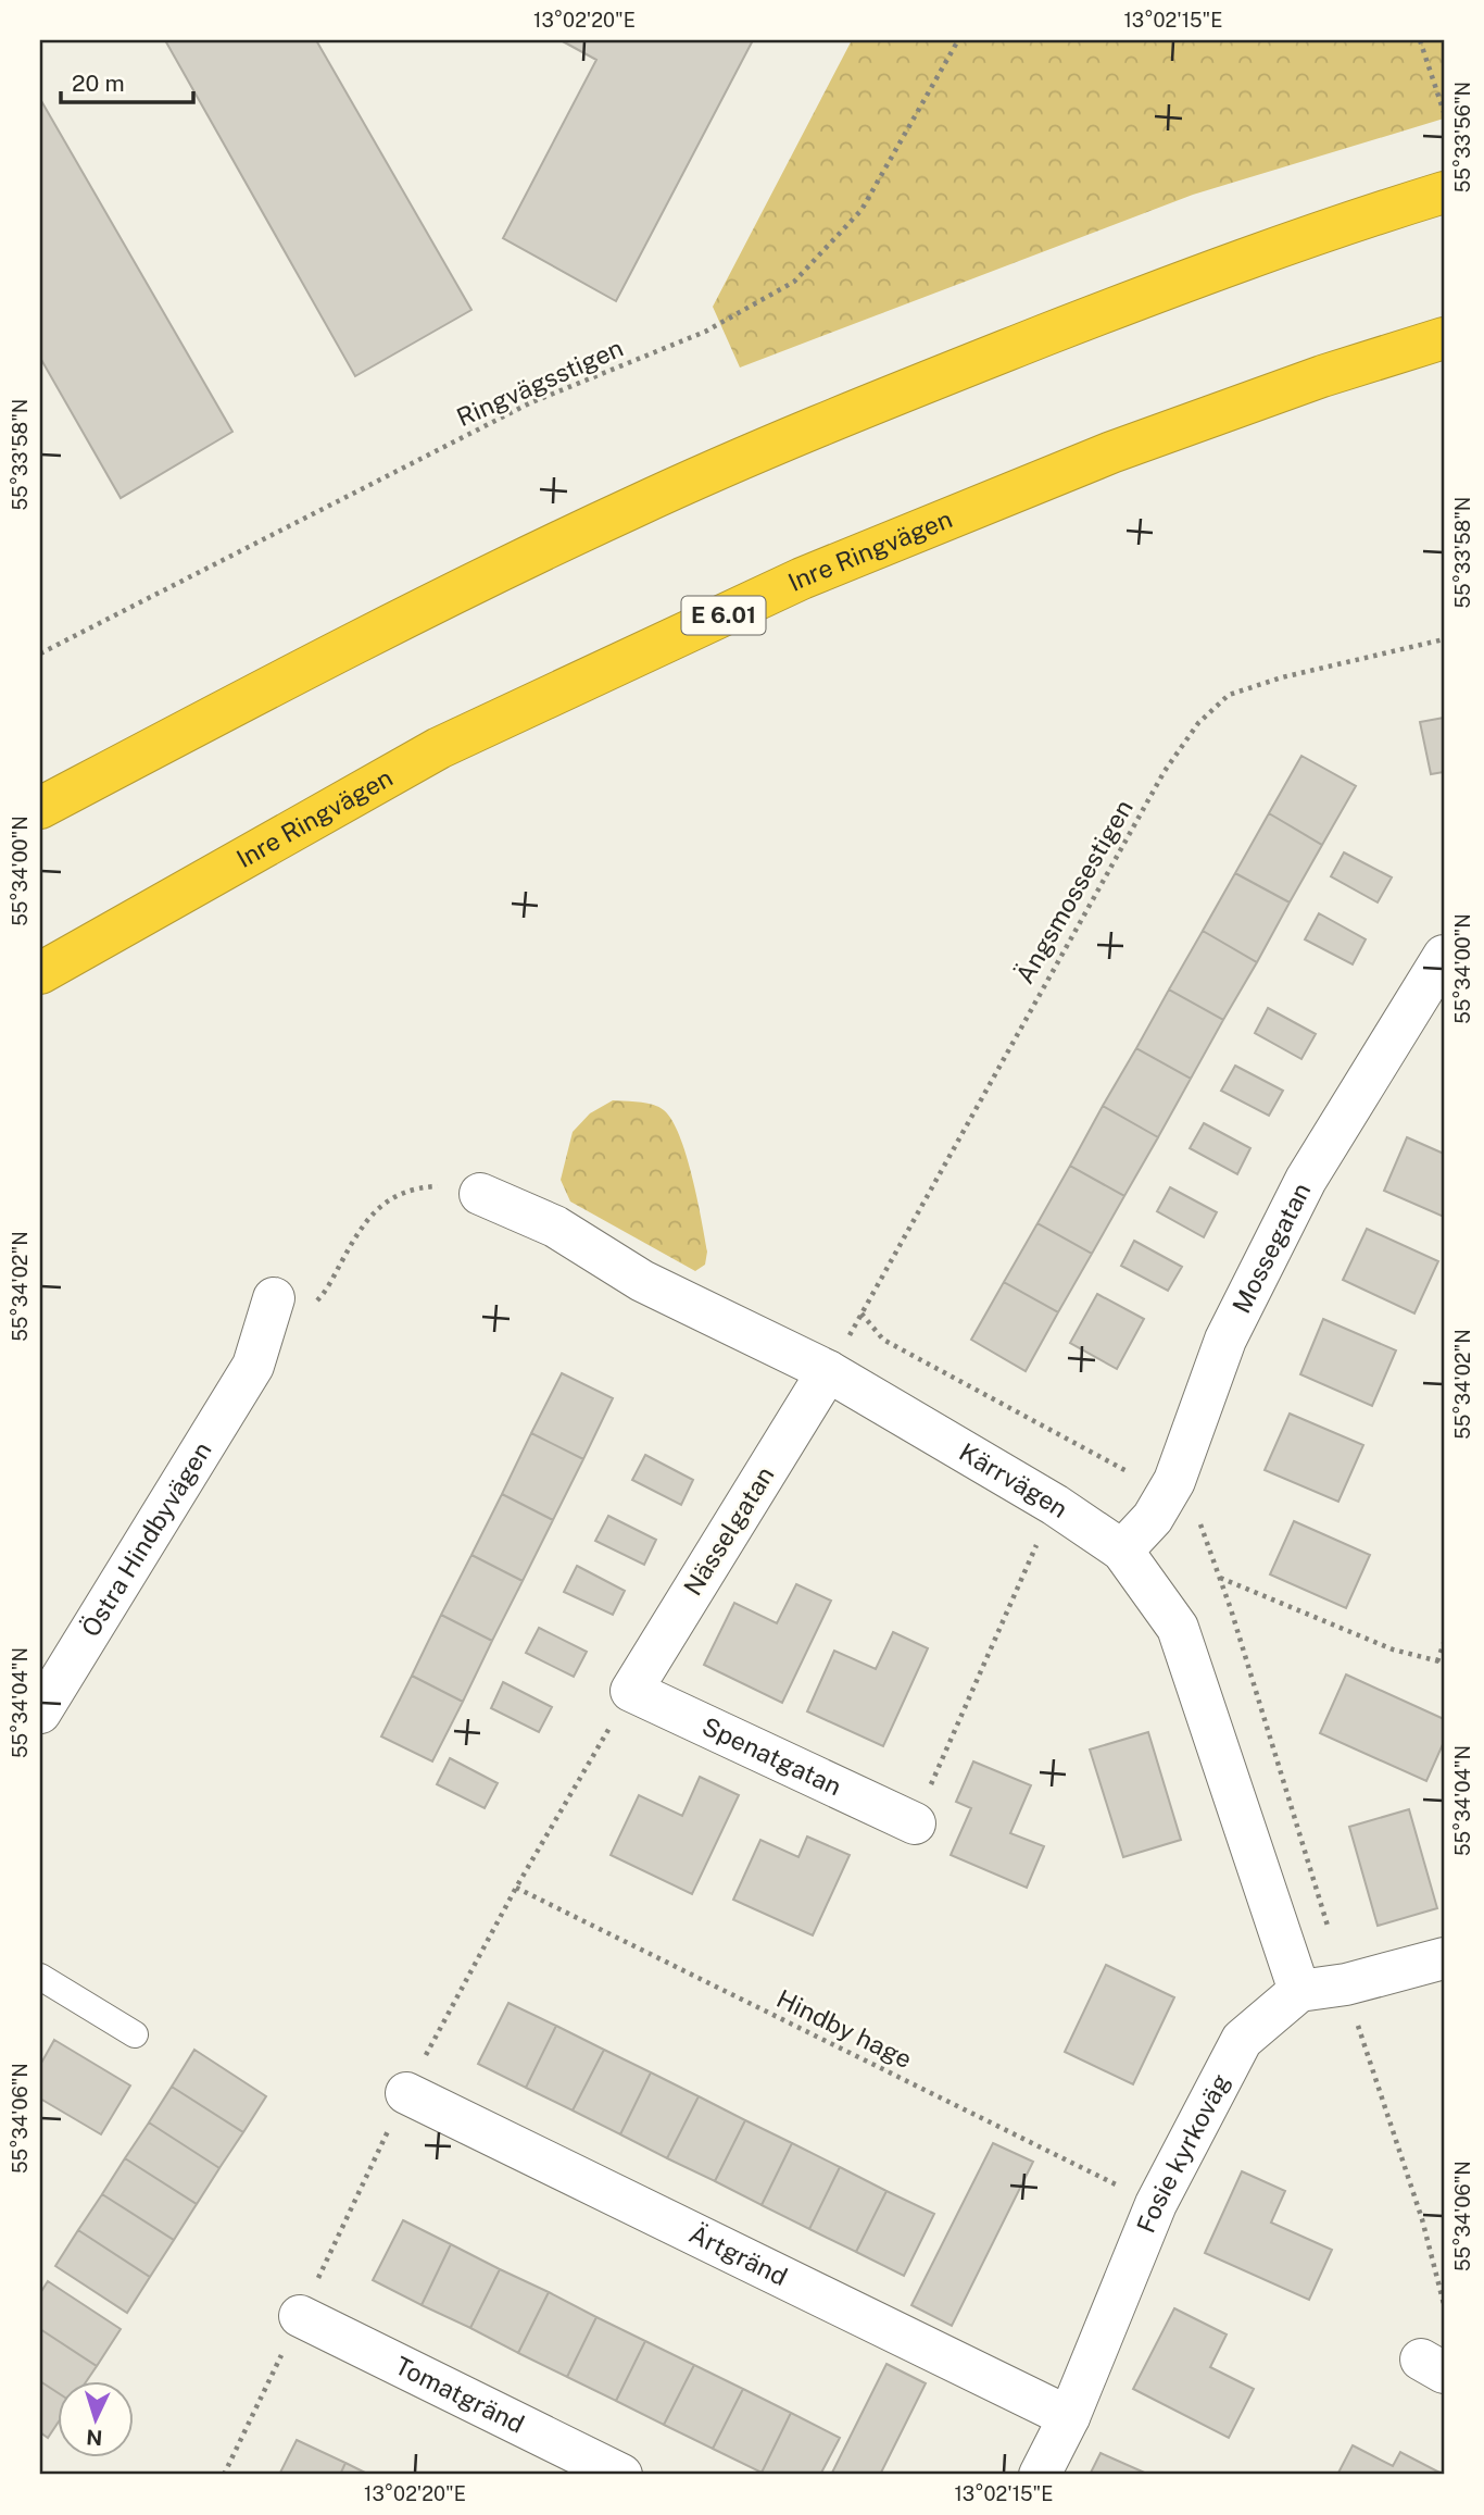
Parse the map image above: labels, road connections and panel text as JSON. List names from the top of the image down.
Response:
{
  "streets": {
    "highway": ["Inre Ringvägen", "E 6.01"],
    "street": [
      "Mossegatan",
      "Kärrvägen",
      "Nässelgatan",
      "Östra Hindbyvägen",
      "Spenatgatan",
      "Fosie kyrkoväg",
      "Ärtgränd",
      "Tomatgränd"
    ],
    "path": ["Ringvägsstigen", "Ängsmossestigen", "Hindby hage"]
  },
  "crossings": [
    ["Mossegatan", "Kärrvägen"],
    ["Kärrvägen", "Nässelgatan"],
    ["Kärrvägen", "Fosie kyrkoväg"],
    ["Nässelgatan", "Spenatgatan"],
    ["Hindby hage", "Fosie kyrkoväg"],
    ["Fosie kyrkoväg", "Ärtgränd"]
  ],
  "scale_bar": "20 m",
  "north": "bottom",
  "coordinates": [
    "13°02'20\"E",
    "13°02'15\"E",
    "55°33'56\"N",
    "55°33'58\"N",
    "55°34'00\"N",
    "55°34'02\"N",
    "55°34'04\"N",
    "55°34'06\"N"
  ]
}
